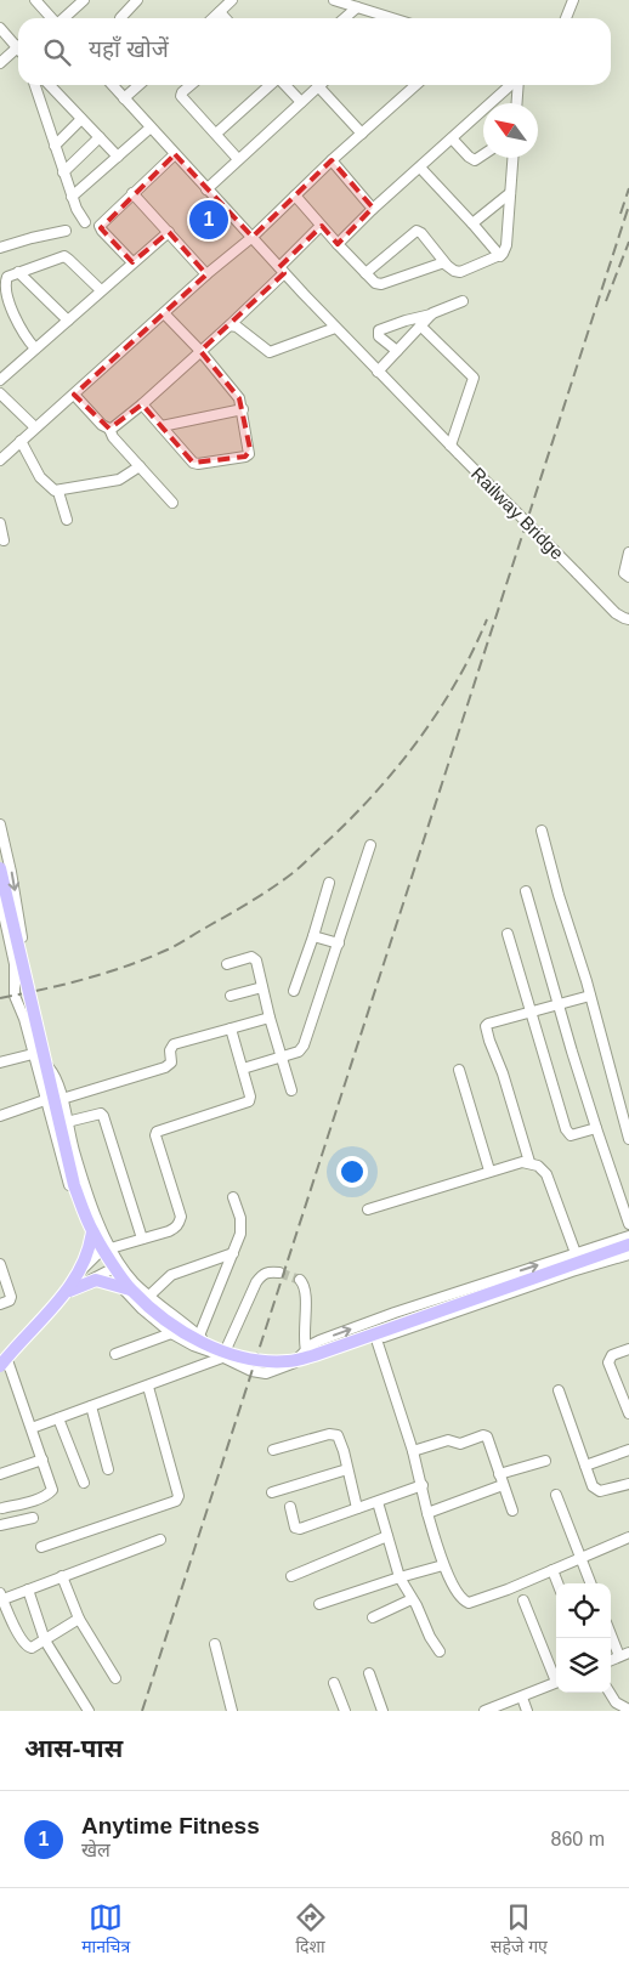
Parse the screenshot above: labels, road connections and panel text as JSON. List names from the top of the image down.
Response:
{
  "streets": {
    "street": ["Railway Bridge"]
  },
  "north": "top left",
  "page": {
    "search": "यहाँ खोजें",
    "pins": "1",
    "heading": "आस-पास",
    "list": [
      {
        "mark": "1",
        "name": "Anytime Fitness",
        "note": "खेल",
        "value": "860 m"
      }
    ],
    "nav": ["मानचित्र", "दिशा", "सहेजे गए"]
  }
}
